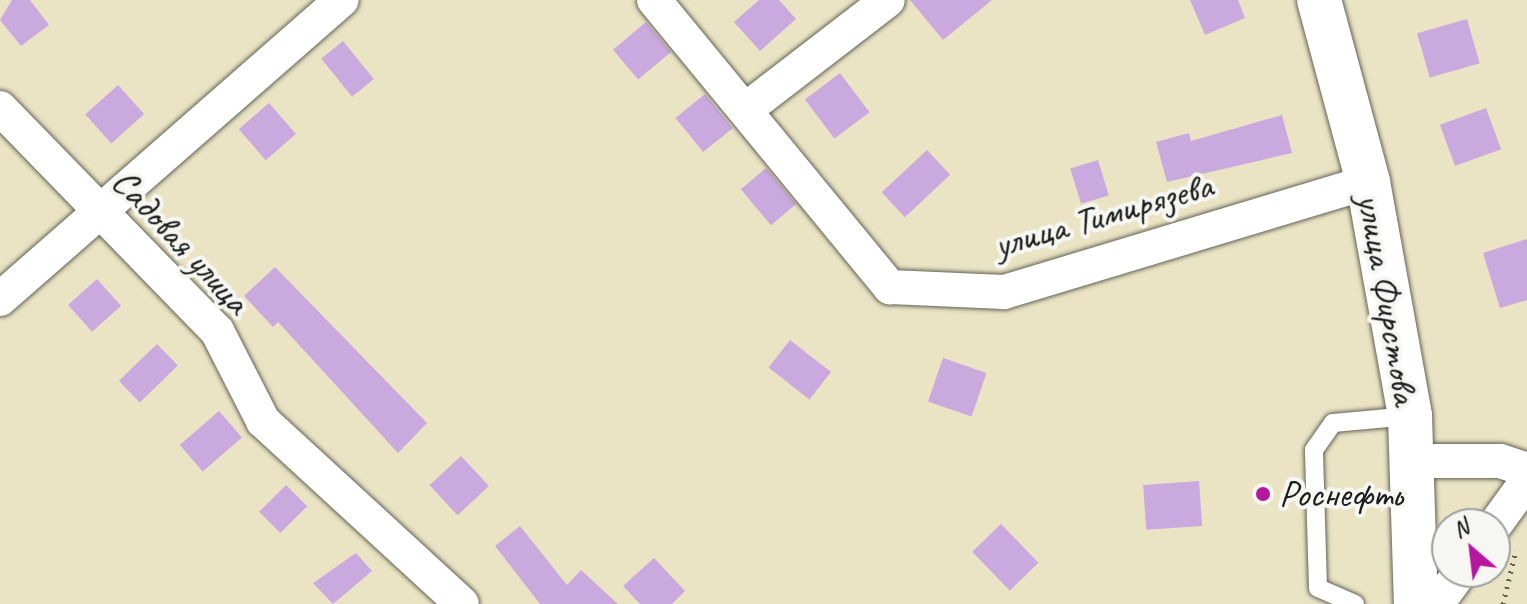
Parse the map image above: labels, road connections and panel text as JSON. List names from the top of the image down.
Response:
{
  "streets": {
    "main road": ["улица Фирстова"],
    "street": ["улица Тимирязева", "Садовая улица"]
  },
  "crossings": [
    ["улица Тимирязева", "улица Фирстова"]
  ],
  "places": ["Роснефть"],
  "north": "top left"
}
